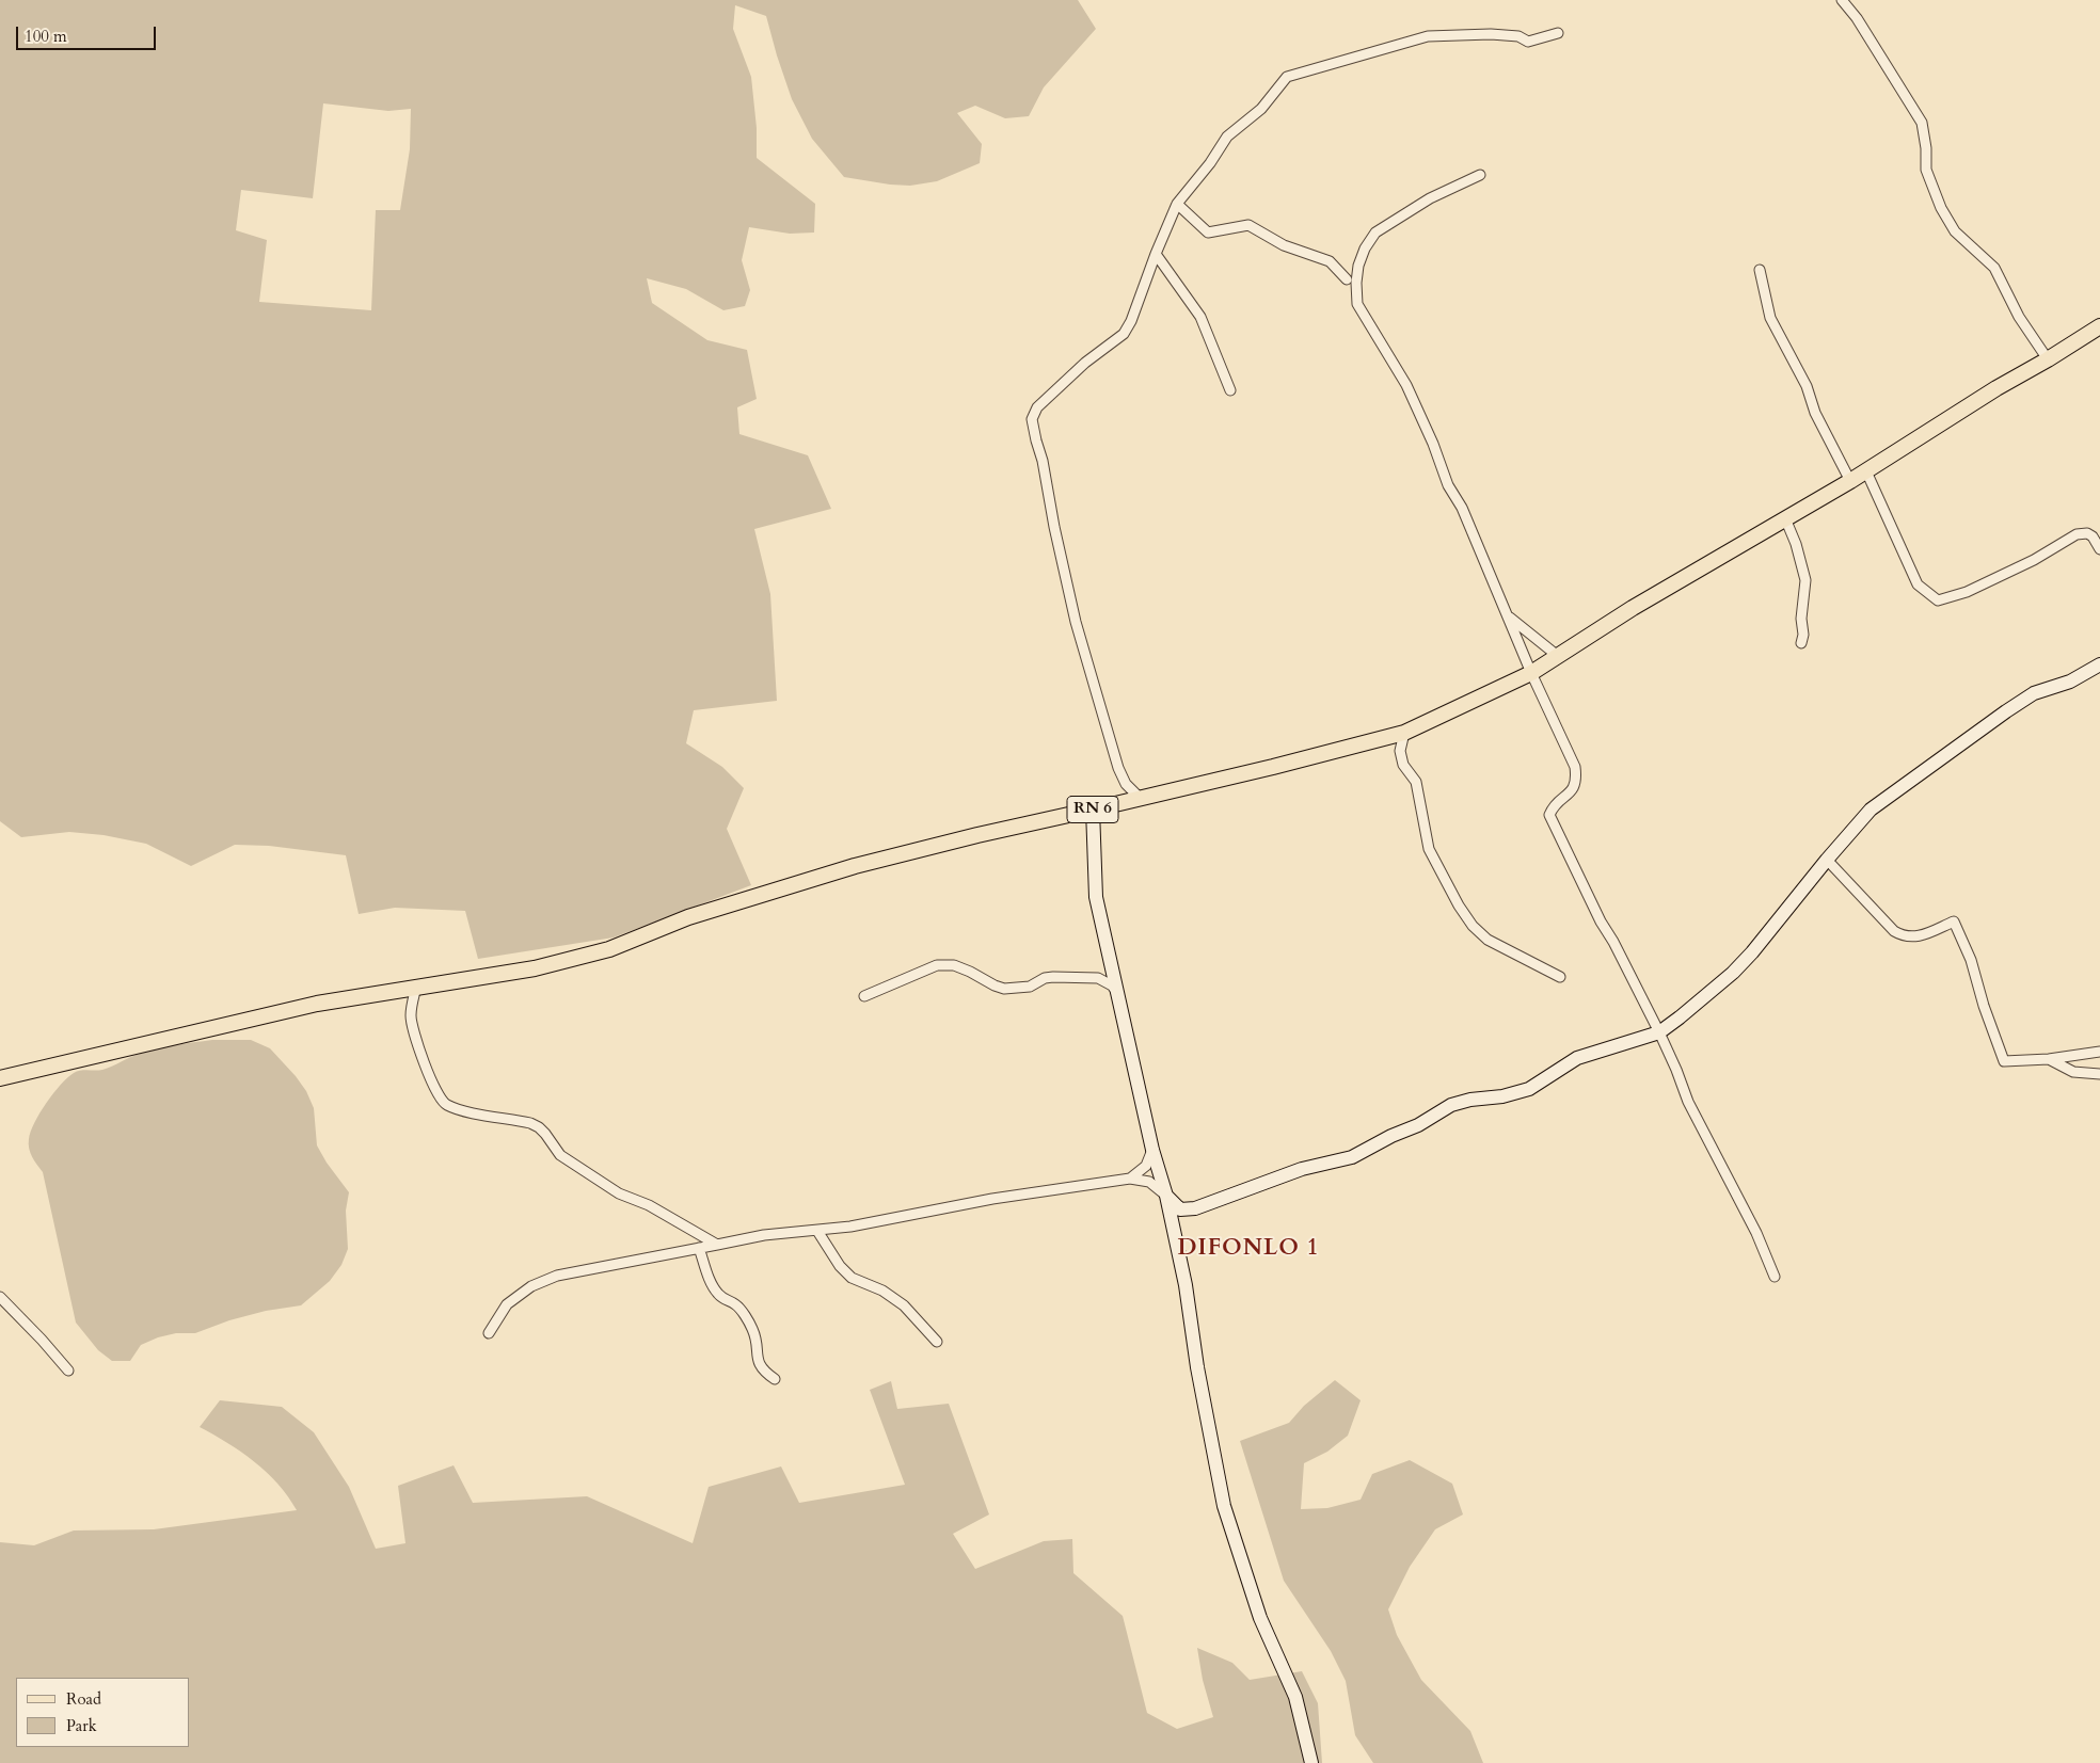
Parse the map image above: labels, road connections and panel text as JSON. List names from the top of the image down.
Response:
{
  "streets": {
    "main road": ["RN 6"]
  },
  "districts": ["DIFONLO 1"],
  "legend": ["Road", "Park"],
  "scale_bar": "100 m"
}
